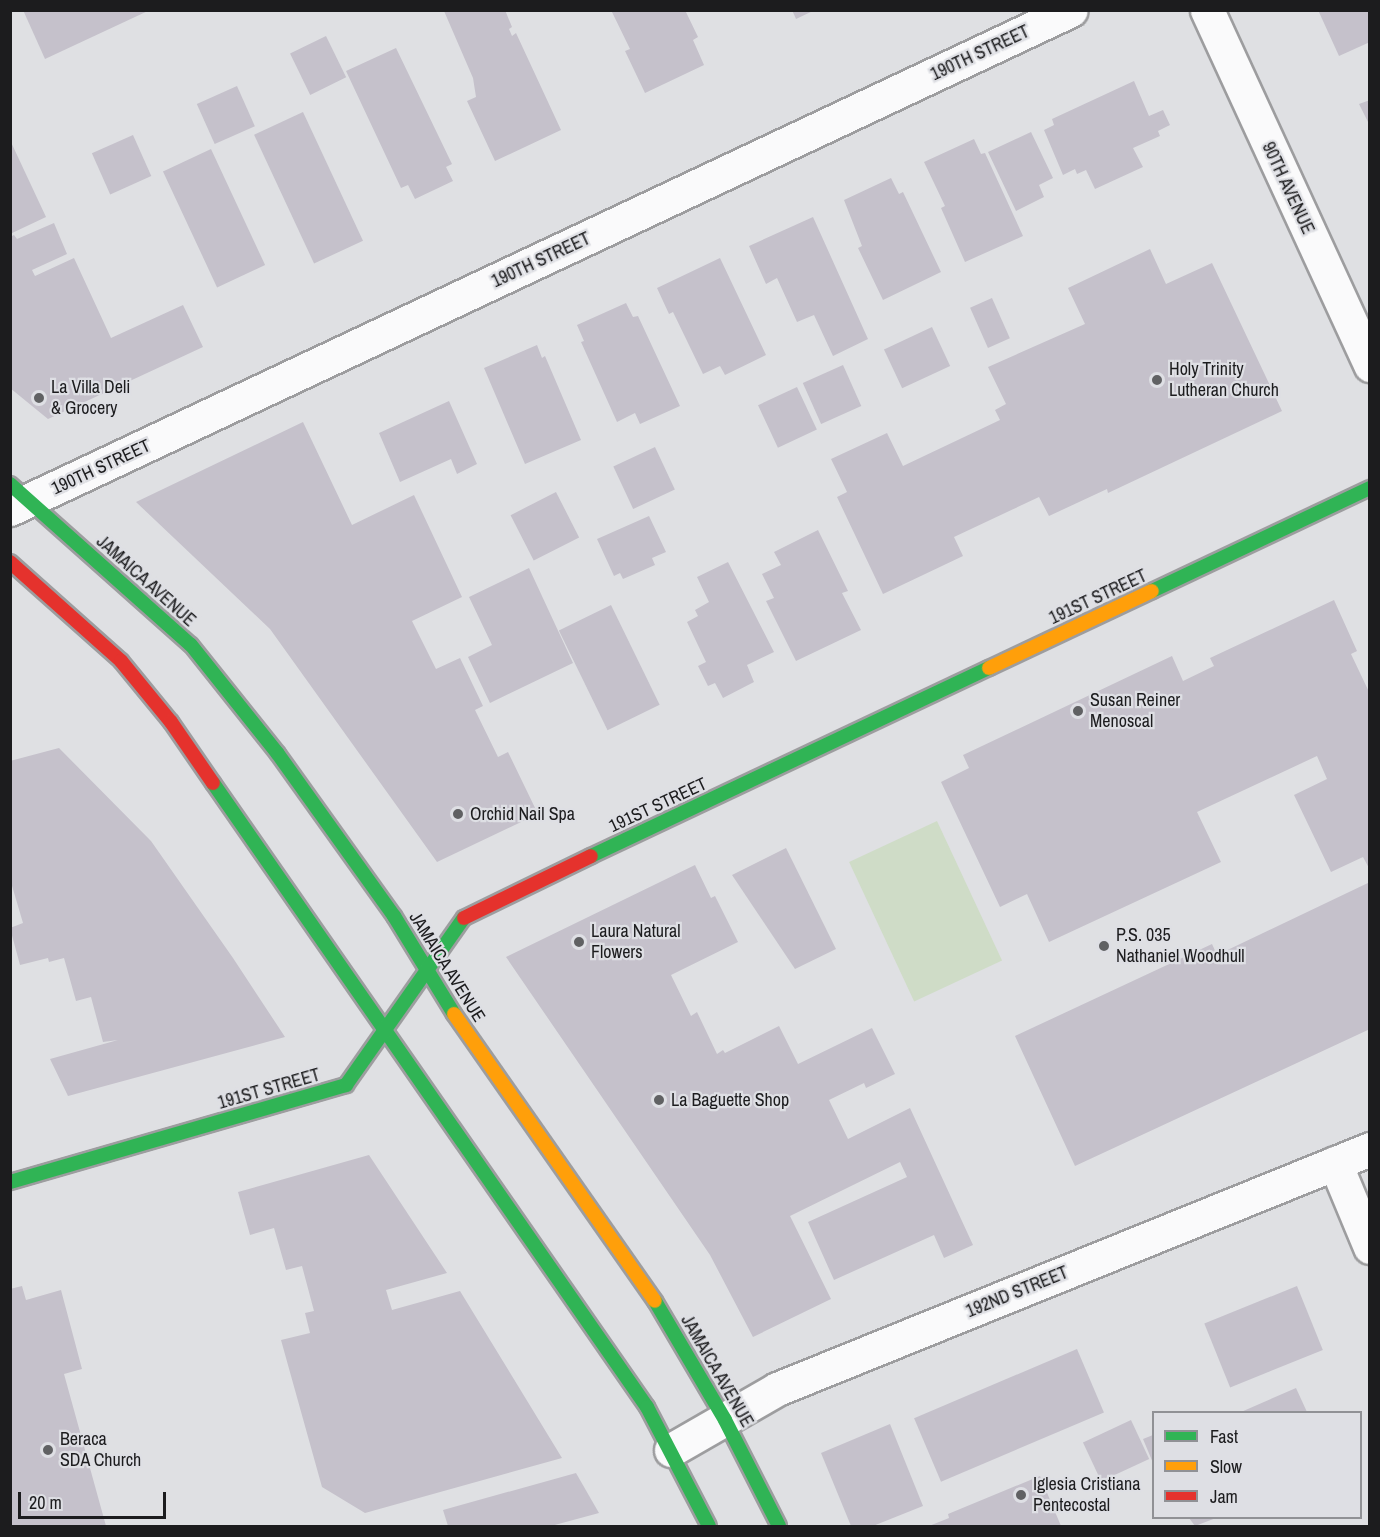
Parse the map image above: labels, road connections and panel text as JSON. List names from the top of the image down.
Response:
{
  "streets": {
    "main road": ["JAMAICA AVENUE", "191ST STREET"],
    "street": ["190TH STREET", "90TH AVENUE", "192ND STREET"]
  },
  "crossings": [
    ["190TH STREET", "JAMAICA AVENUE"],
    ["JAMAICA AVENUE", "191ST STREET"],
    ["JAMAICA AVENUE", "192ND STREET"]
  ],
  "places": [
    "Holy Trinity Lutheran Church",
    "La Villa Deli & Grocery",
    "Susan Reiner Menoscal",
    "Orchid Nail Spa",
    "Laura Natural Flowers",
    "P.S. 035 Nathaniel Woodhull",
    "La Baguette Shop",
    "Beraca SDA Church",
    "Iglesia Cristiana Pentecostal"
  ],
  "legend": ["Fast", "Slow", "Jam"],
  "scale_bar": "20 m"
}
